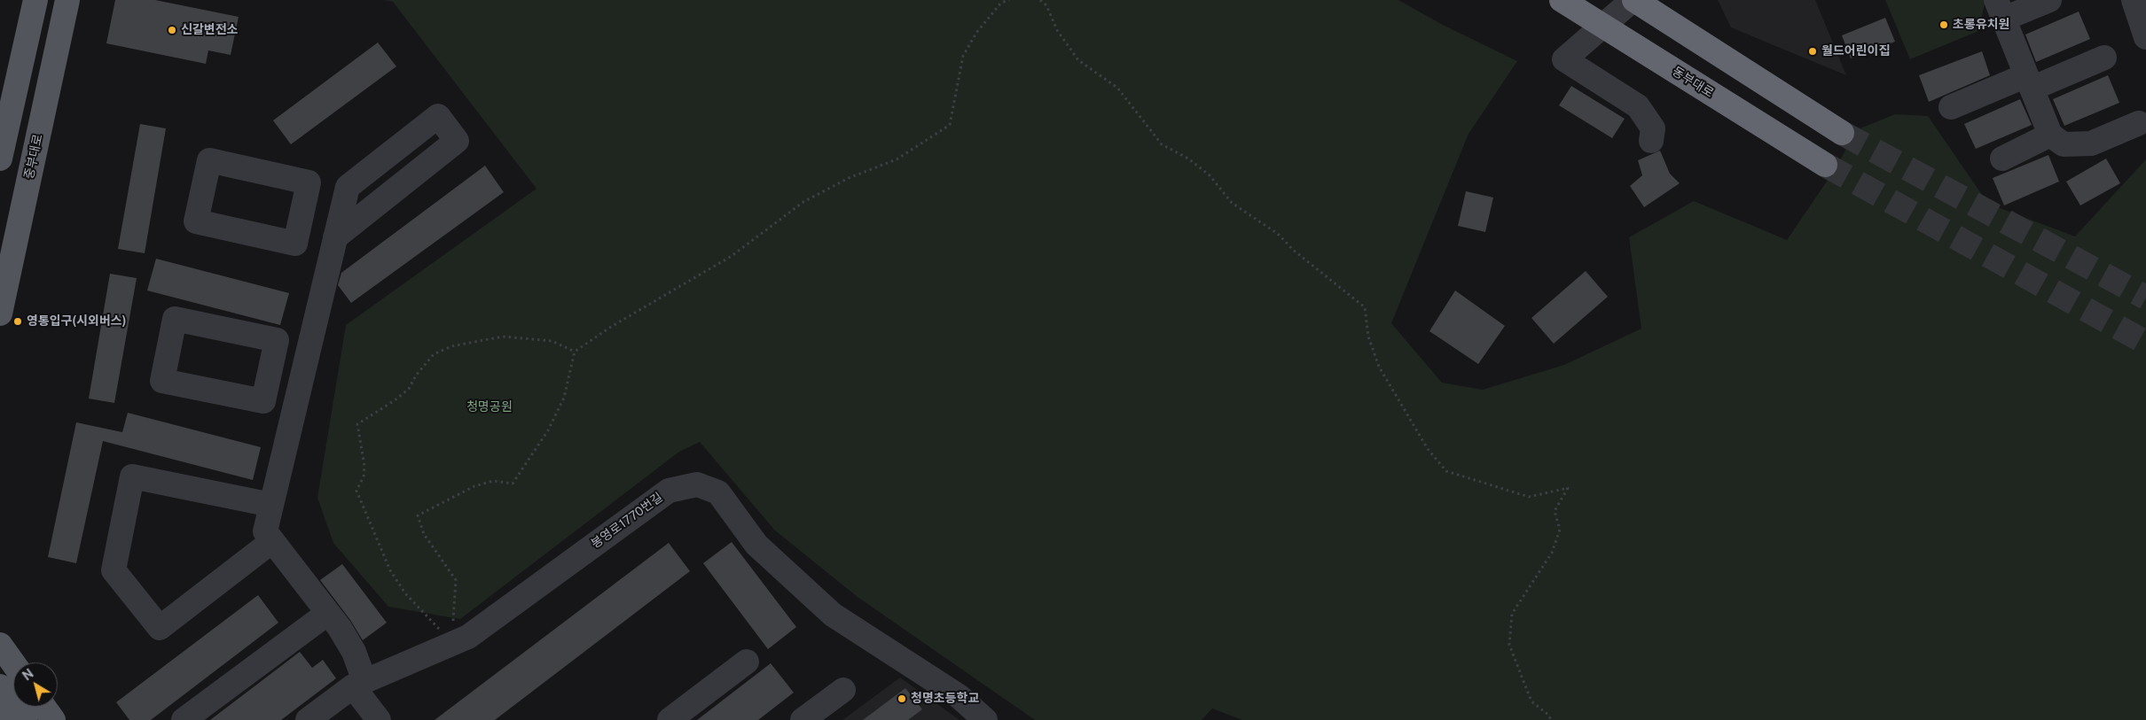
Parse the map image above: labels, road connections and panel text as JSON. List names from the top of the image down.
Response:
{
  "streets": {
    "highway": ["동부대로"],
    "main road": ["중부대로"],
    "street": ["봉영로1770번길"]
  },
  "parks": ["청명공원"],
  "places": [
    "초롱유치원",
    "신갈변전소",
    "월드어린이집",
    "영통입구(시외버스)",
    "청명초등학교"
  ],
  "north": "top left"
}
